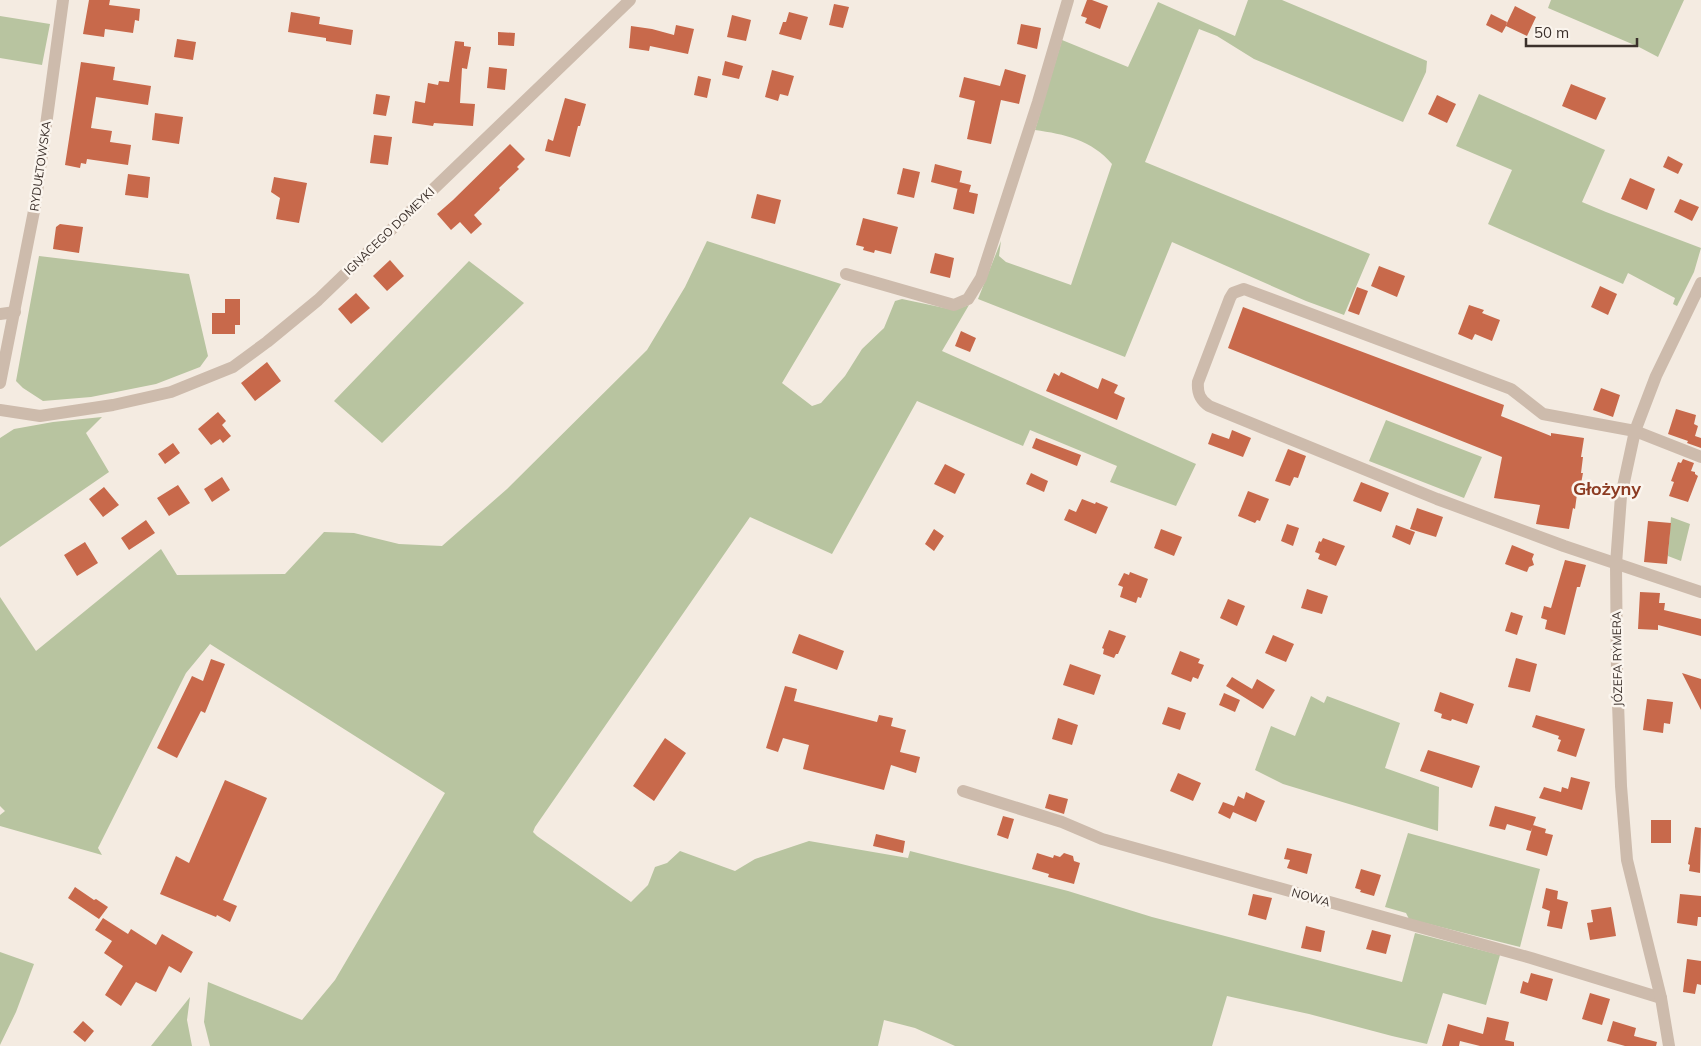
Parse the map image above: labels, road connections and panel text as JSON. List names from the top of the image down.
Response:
{
  "streets": {
    "street": [
      "RYDUŁTOWSKA",
      "IGNACEGO DOMEYKI",
      "JÓZEFA RYMERA",
      "NOWA"
    ]
  },
  "crossings": [
    ["JÓZEFA RYMERA", "NOWA"]
  ],
  "districts": ["Głożyny"],
  "scale_bar": "50 m"
}
